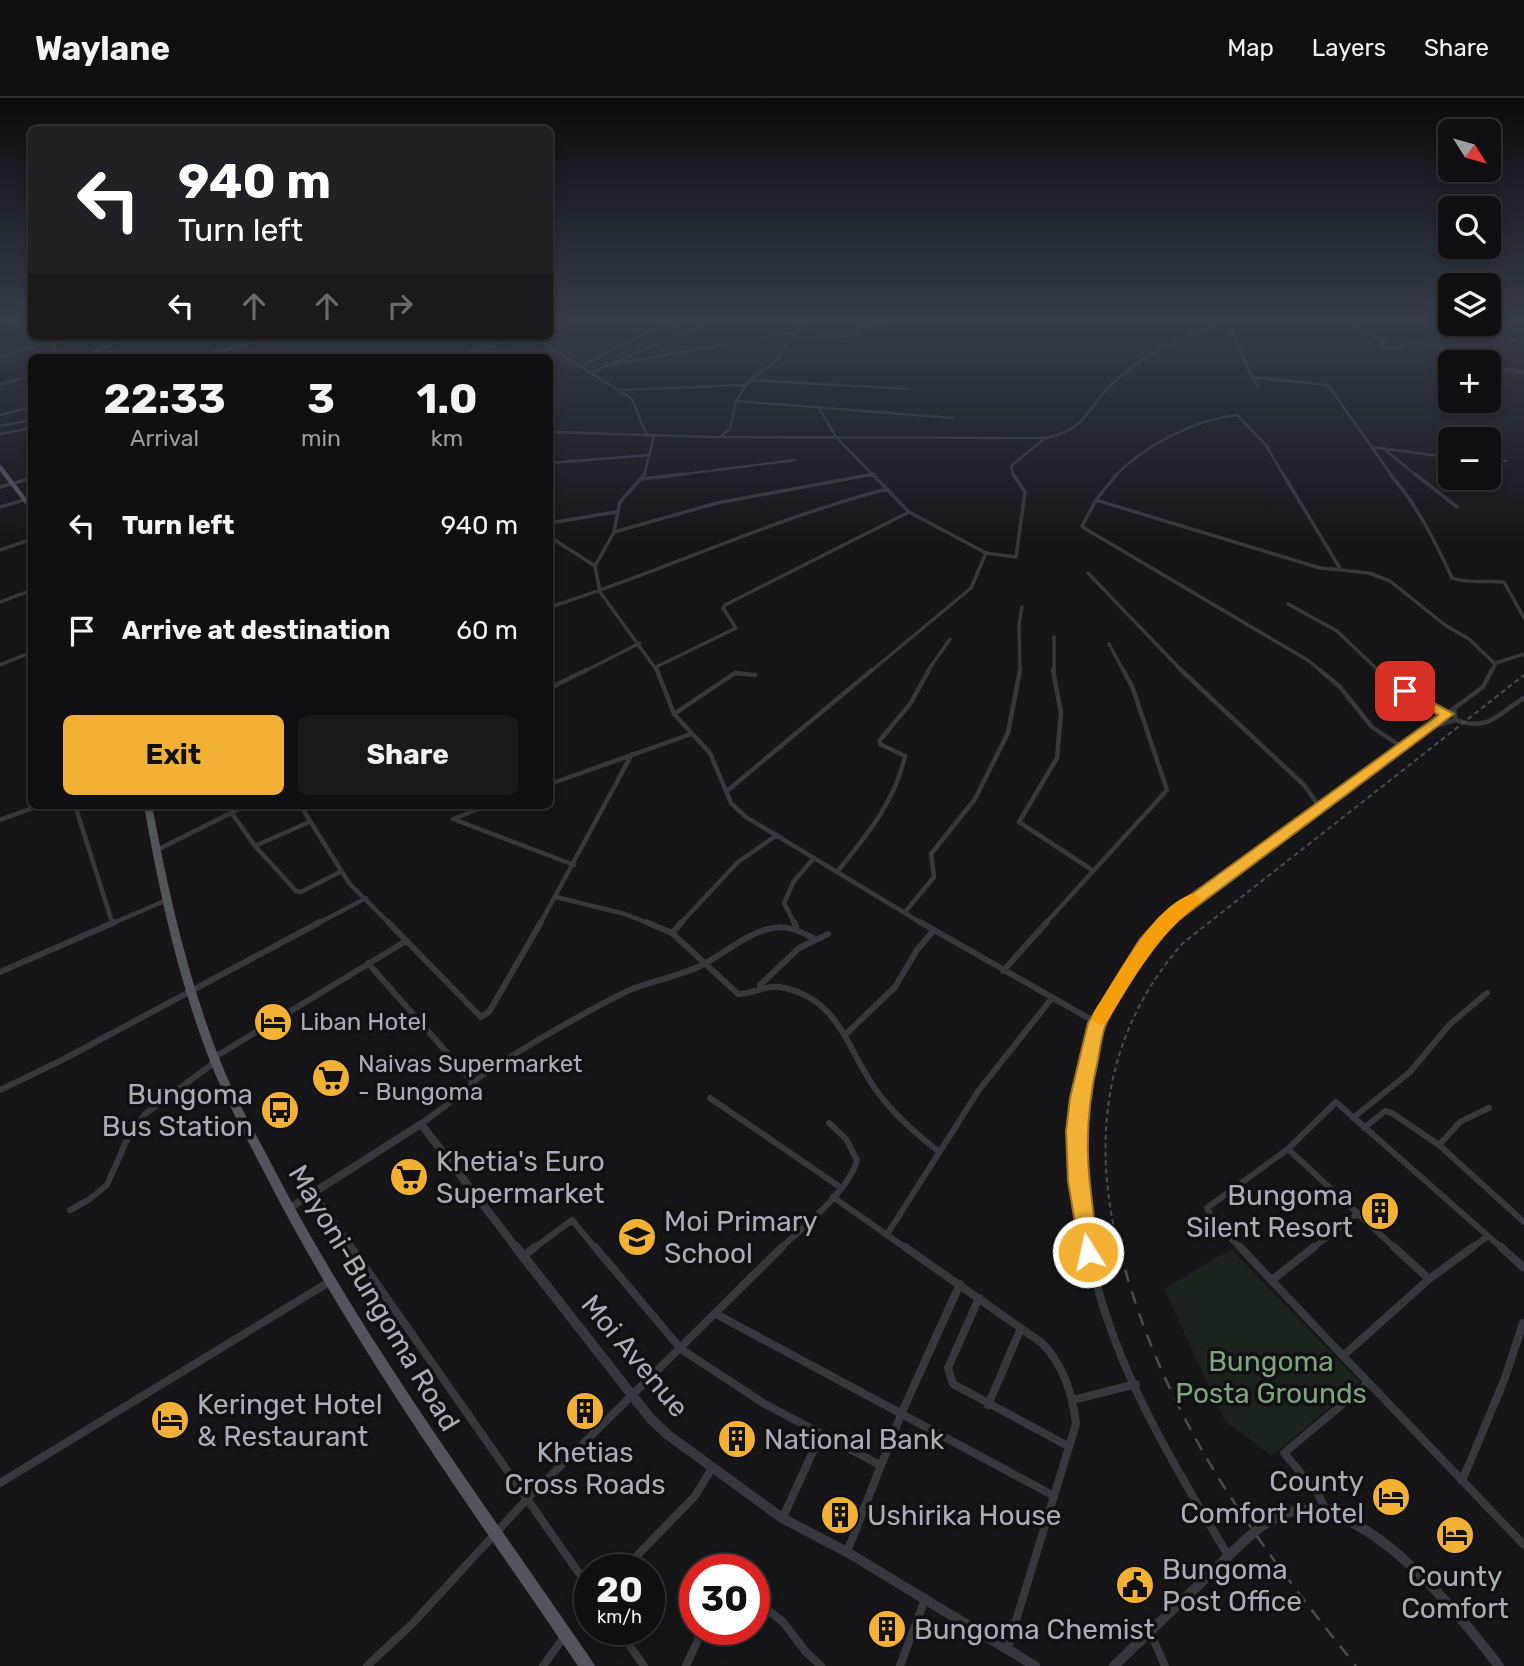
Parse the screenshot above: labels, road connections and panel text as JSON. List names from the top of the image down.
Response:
{
  "streets": {
    "main road": ["Mayoni-Bungoma Road"],
    "street": ["Moi Avenue"]
  },
  "parks": ["Bungoma Posta Grounds"],
  "places": {
    "hotel": [
      "Liban Hotel",
      "Keringet Hotel & Restaurant",
      "County Comfort Hotel",
      "County Comfort"
    ],
    "supermarket": ["Naivas Supermarket - Bungoma", "Khetia's Euro Supermarket"],
    "bus stop": ["Bungoma Bus Station"],
    "building": [
      "Bungoma Silent Resort",
      "Khetias Cross Roads",
      "National Bank",
      "Ushirika House",
      "Bungoma Chemist"
    ],
    "school or university": ["Moi Primary School"],
    "public building": ["Bungoma Post Office"]
  },
  "north": "bottom right",
  "page": {
    "header": "Waylane",
    "nav": ["Map", "Layers", "Share"],
    "map_buttons": ["+", "−"],
    "turn": ["940 m", "Turn left"],
    "eta": [
      "22:33",
      "Arrival",
      "3",
      "min",
      "1.0",
      "km"
    ],
    "list": [
      {
        "name": "Turn left",
        "value": "940 m"
      },
      {
        "name": "Arrive at destination",
        "value": "60 m"
      }
    ],
    "buttons": ["Exit", "Share"],
    "speed": "20 km/h",
    "limit": "30"
  }
}
